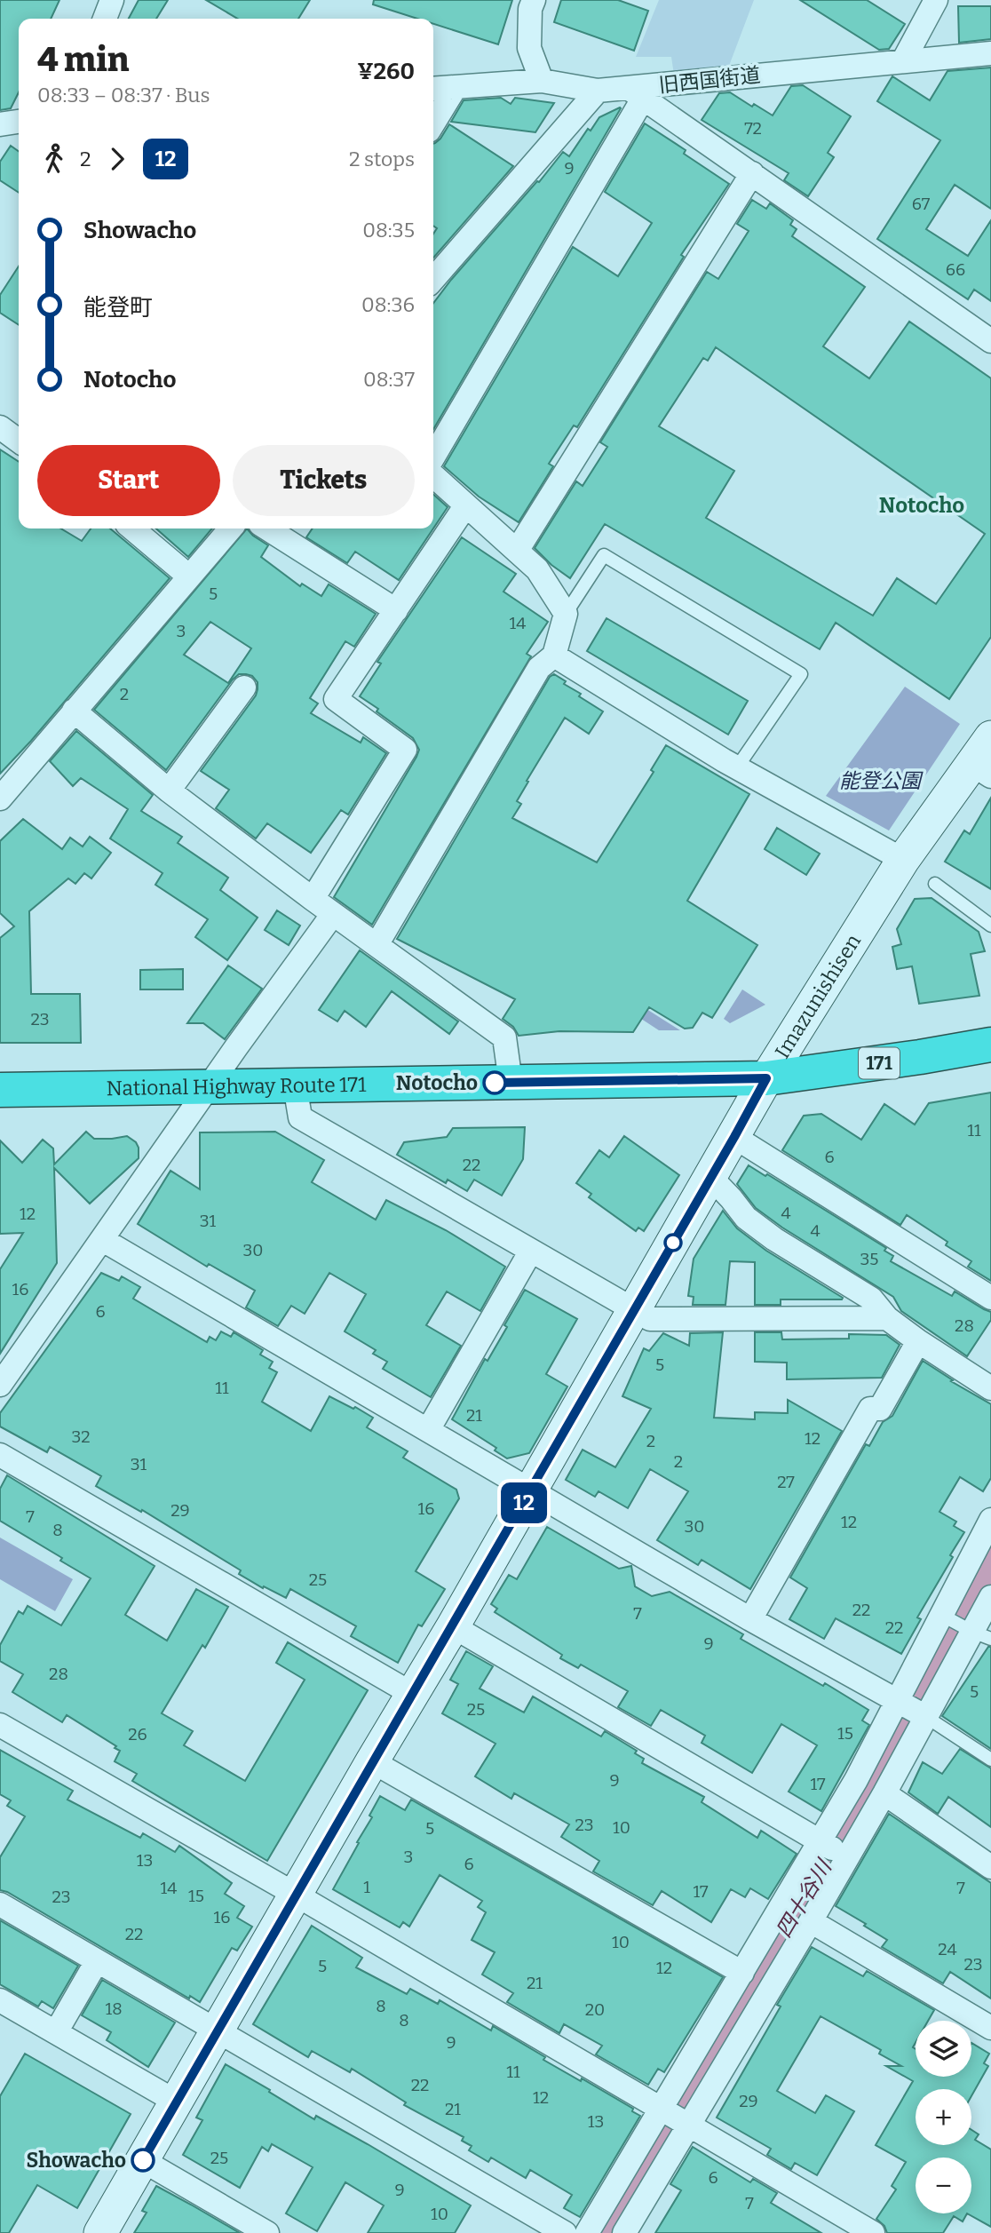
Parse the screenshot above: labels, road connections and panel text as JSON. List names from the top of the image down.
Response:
{
  "streets": {
    "highway": ["171", "National Highway Route 171"],
    "street": ["旧西国街道", "Imazunishisen"]
  },
  "crossings": [
    ["Imazunishisen", "National Highway Route 171"]
  ],
  "districts": ["Notocho"],
  "water": ["四十谷川"],
  "parks": ["能登公園"],
  "places": ["Notocho", "Showacho"],
  "lines": ["bus line 12"],
  "house_numbers": [
    "72",
    "9",
    "67",
    "66",
    "5",
    "14",
    "3",
    "2",
    "23",
    "11",
    "6",
    "22",
    "4",
    "12",
    "31",
    "4",
    "30",
    "35",
    "16",
    "6",
    "28",
    "5",
    "11",
    "21",
    "32",
    "12",
    "2",
    "2",
    "31",
    "27",
    "16",
    "29",
    "7",
    "12",
    "30",
    "8",
    "25",
    "22",
    "7",
    "22",
    "9",
    "28",
    "5",
    "25",
    "15",
    "26",
    "9",
    "17",
    "23",
    "10",
    "5",
    "3",
    "13",
    "6",
    "1",
    "14",
    "7",
    "17",
    "15",
    "23",
    "16",
    "22",
    "10",
    "24",
    "23",
    "5",
    "12",
    "21",
    "8",
    "18",
    "20",
    "8",
    "9",
    "11",
    "22",
    "12",
    "29",
    "21",
    "13",
    "25",
    "6",
    "9",
    "7",
    "10"
  ],
  "page": {
    "on_map": "12",
    "heading": ["4 min", "08:33 – 08:37 · Bus", "¥260"],
    "legs": ["2", "12", "2 stops"],
    "list": [
      {
        "name": "Showacho",
        "value": "08:35"
      },
      {
        "name": "能登町",
        "value": "08:36"
      },
      {
        "name": "Notocho",
        "value": "08:37"
      }
    ],
    "buttons": ["Start", "Tickets"],
    "map_buttons": ["+", "−"]
  }
}
